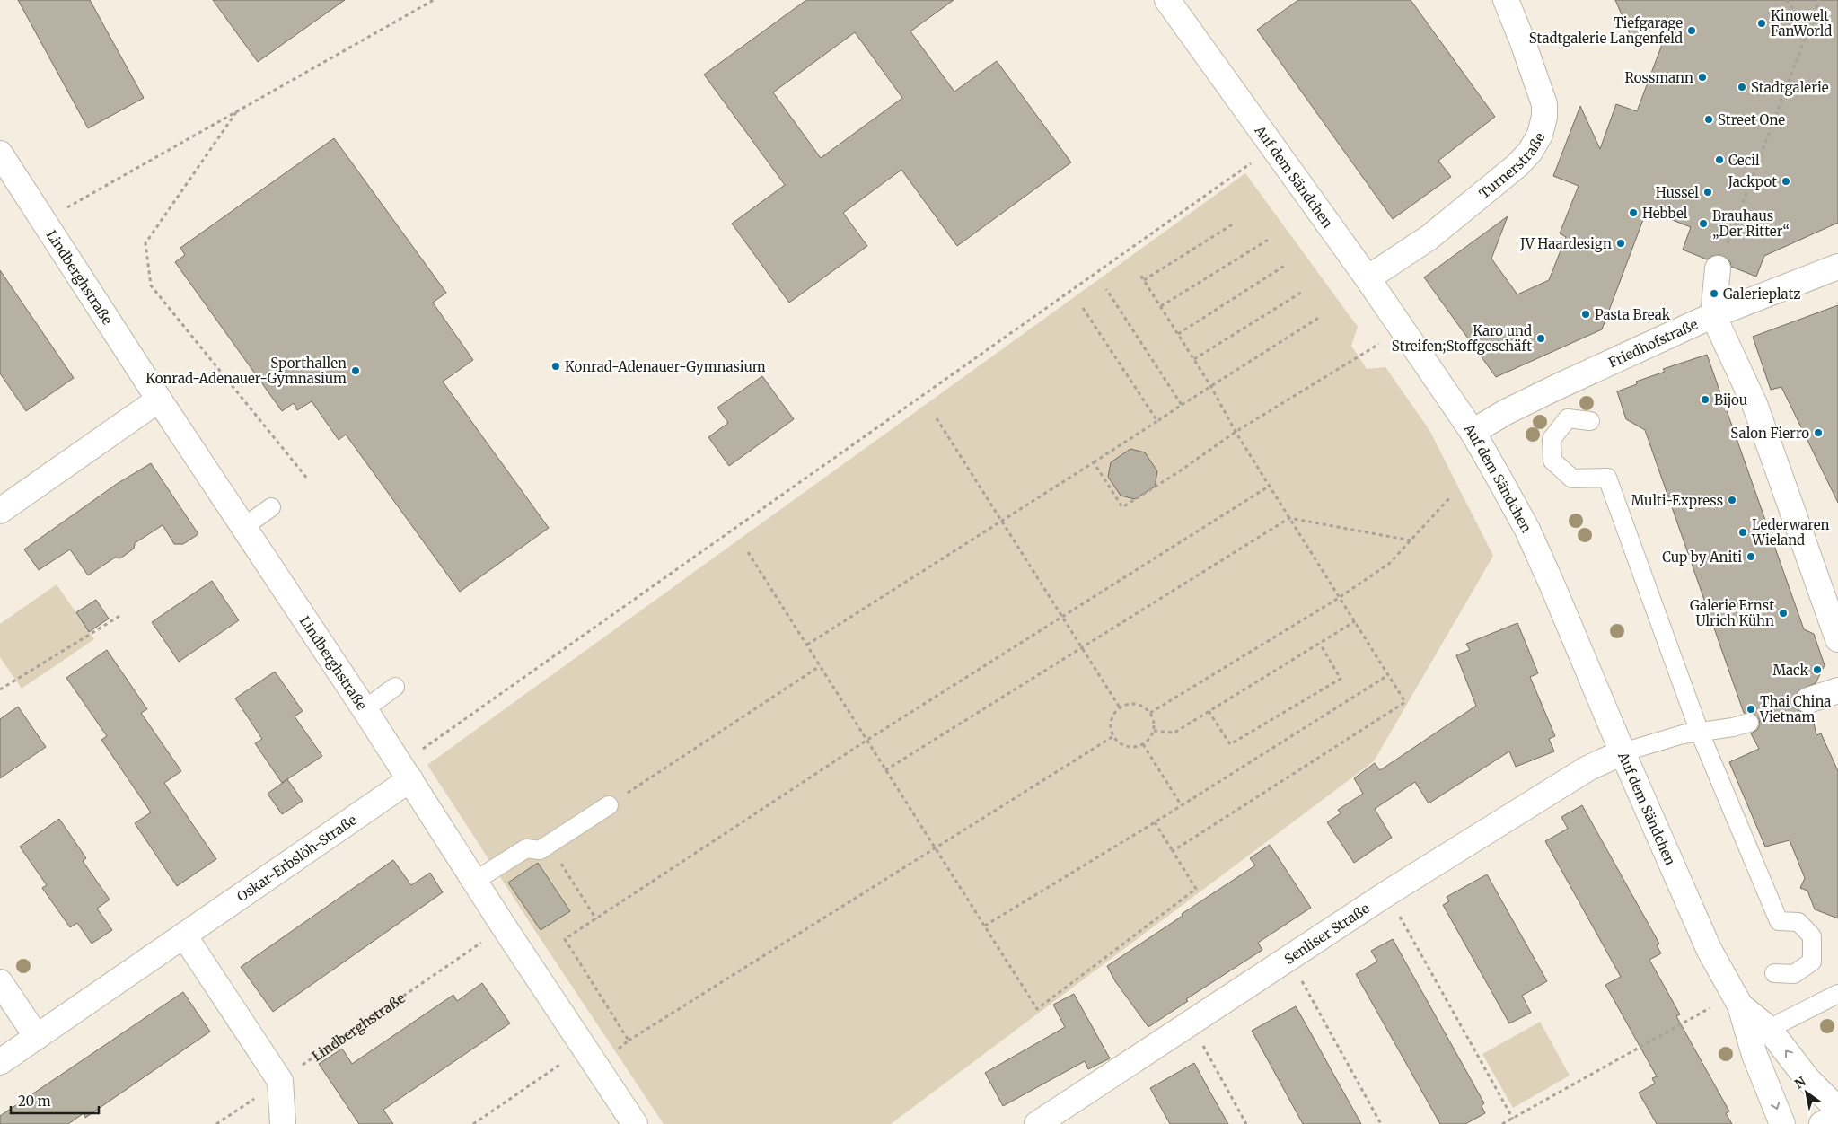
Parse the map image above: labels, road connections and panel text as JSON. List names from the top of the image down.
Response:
{
  "streets": {
    "street": [
      "Turnerstraße",
      "Auf dem Sändchen",
      "Lindberghstraße",
      "Friedhofstraße",
      "Oskar-Erbslöh-Straße",
      "Senliser Straße"
    ]
  },
  "crossings": [
    ["Turnerstraße", "Auf dem Sändchen"],
    ["Auf dem Sändchen", "Friedhofstraße"],
    ["Auf dem Sändchen", "Senliser Straße"],
    ["Lindberghstraße", "Oskar-Erbslöh-Straße"]
  ],
  "places": [
    "Kinowelt FanWorld",
    "Tiefgarage Stadtgalerie Langenfeld",
    "Rossmann",
    "Stadtgalerie",
    "Street One",
    "Cecil",
    "Jackpot",
    "Hussel",
    "Hebbel",
    "Brauhaus „Der Ritter“",
    "JV Haardesign",
    "Galerieplatz",
    "Pasta Break",
    "Karo und Streifen;Stoffgeschäft",
    "Konrad-Adenauer-Gymnasium",
    "Sporthallen Konrad-Adenauer-Gymnasium",
    "Bijou",
    "Salon Fierro",
    "Multi-Express",
    "Lederwaren Wieland",
    "Cup by Aniti",
    "Galerie Ernst Ulrich Kühn",
    "Mack",
    "Thai China Vietnam"
  ],
  "scale_bar": "20 m",
  "north": "top left"
}
